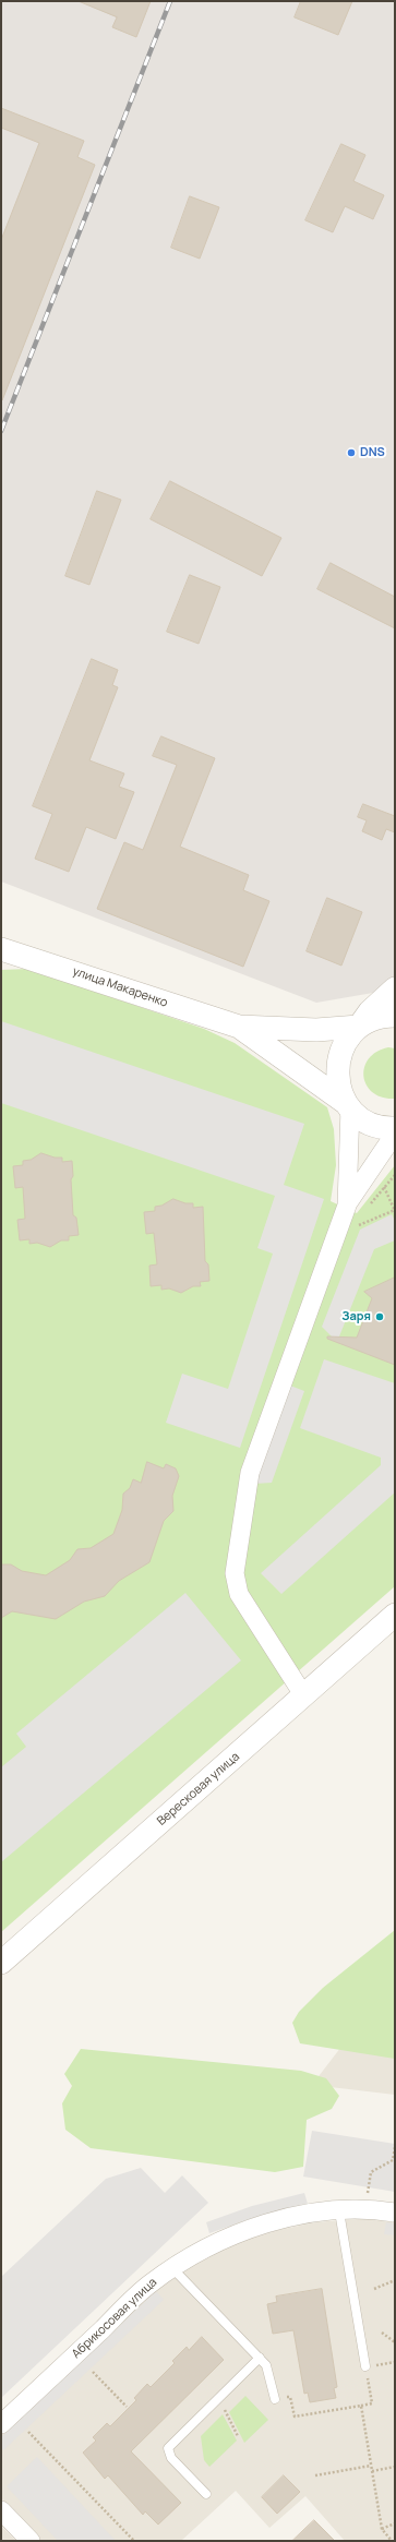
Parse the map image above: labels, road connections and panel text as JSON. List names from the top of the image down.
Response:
{
  "streets": {
    "street": ["улица Макаренко", "Вересковая улица", "Абрикосовая улица"]
  },
  "places": ["DNS", "Заря"]
}
